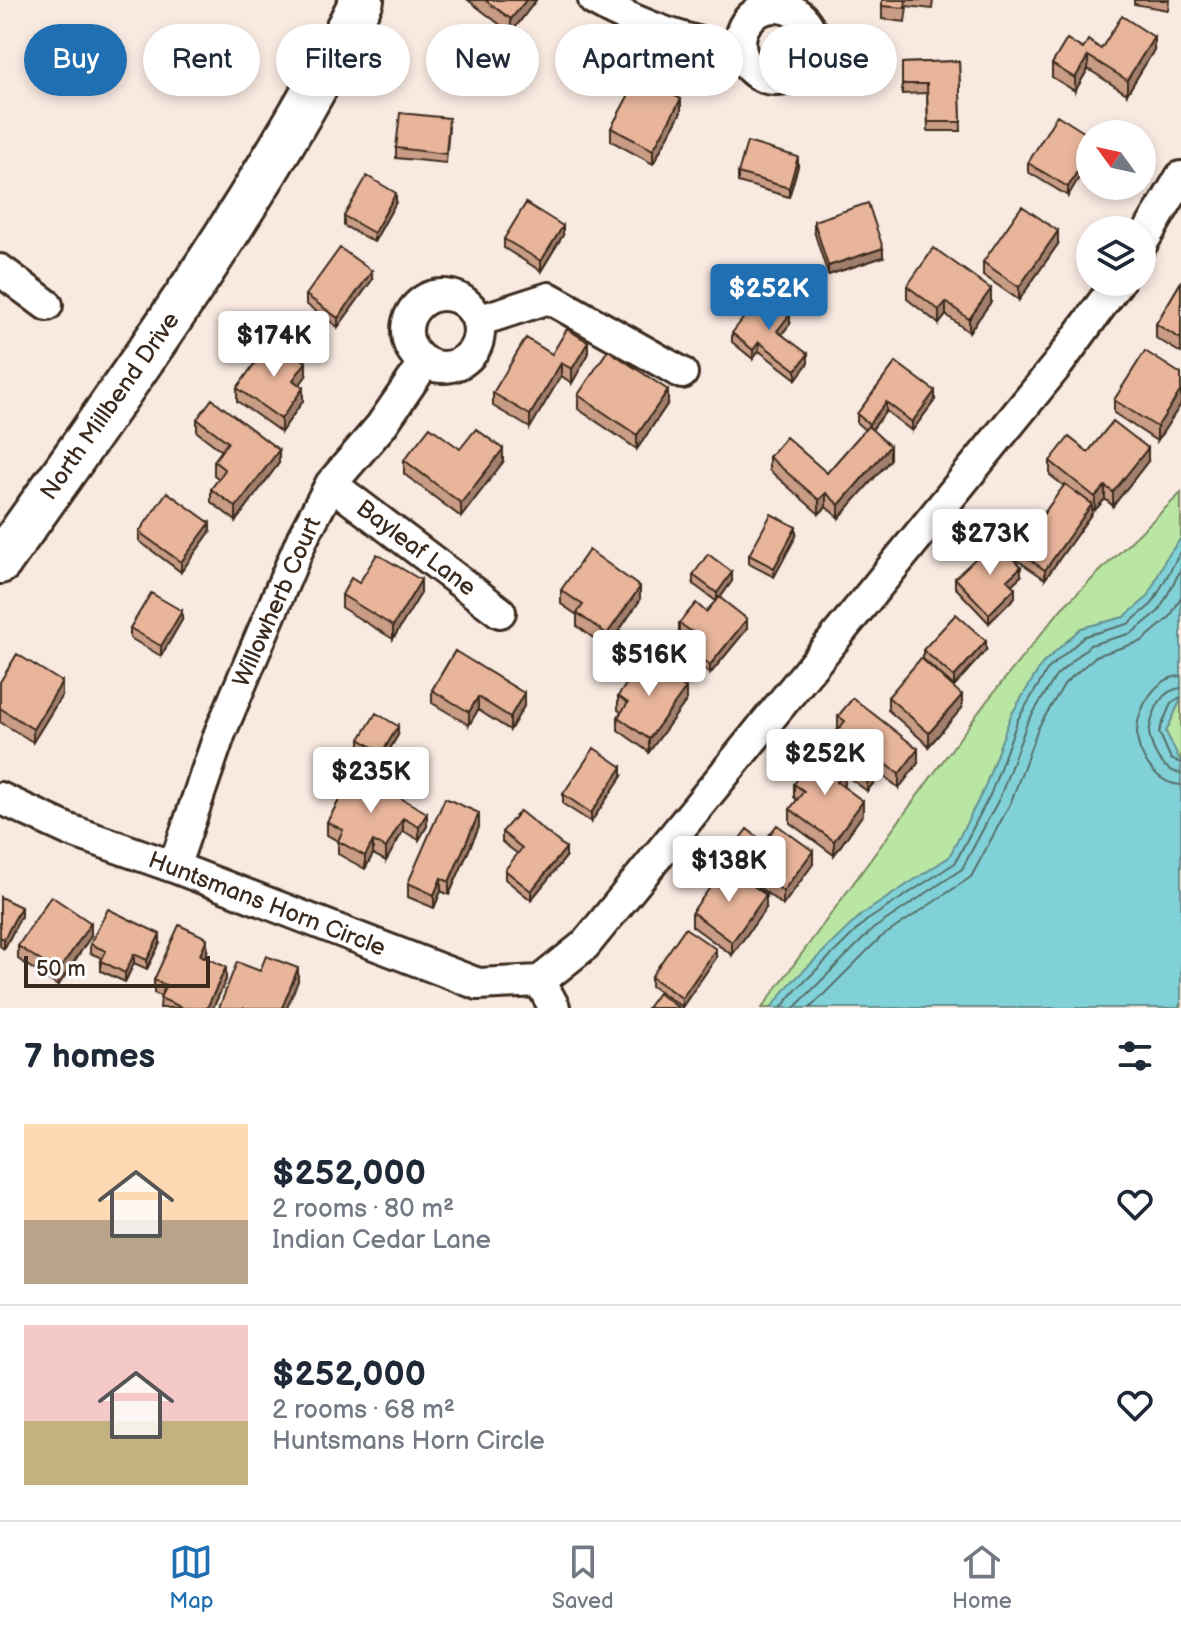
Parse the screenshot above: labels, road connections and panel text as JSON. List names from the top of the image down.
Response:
{
  "streets": {
    "street": [
      "North Millbend Drive",
      "Bayleaf Lane",
      "Willowherb Court",
      "Huntsmans Horn Circle"
    ]
  },
  "crossings": [
    ["Bayleaf Lane", "Willowherb Court"],
    ["Willowherb Court", "Huntsmans Horn Circle"]
  ],
  "scale_bar": "50 m",
  "north": "top left",
  "page": {
    "chip": [
      "Buy",
      "Rent",
      "Filters",
      "New",
      "Apartment",
      "House"
    ],
    "price": [
      "$252K",
      "$174K",
      "$273K",
      "$516K",
      "$252K",
      "$235K",
      "$138K"
    ],
    "scale": "50 m",
    "heading": "7 homes",
    "list": [
      {
        "name": "$252,000",
        "note": "2 rooms · 80 m² · Indian Cedar Lane"
      },
      {
        "name": "$252,000",
        "note": "2 rooms · 68 m² · Huntsmans Horn Circle"
      }
    ],
    "tabs": ["Map", "Saved", "Home"]
  }
}
